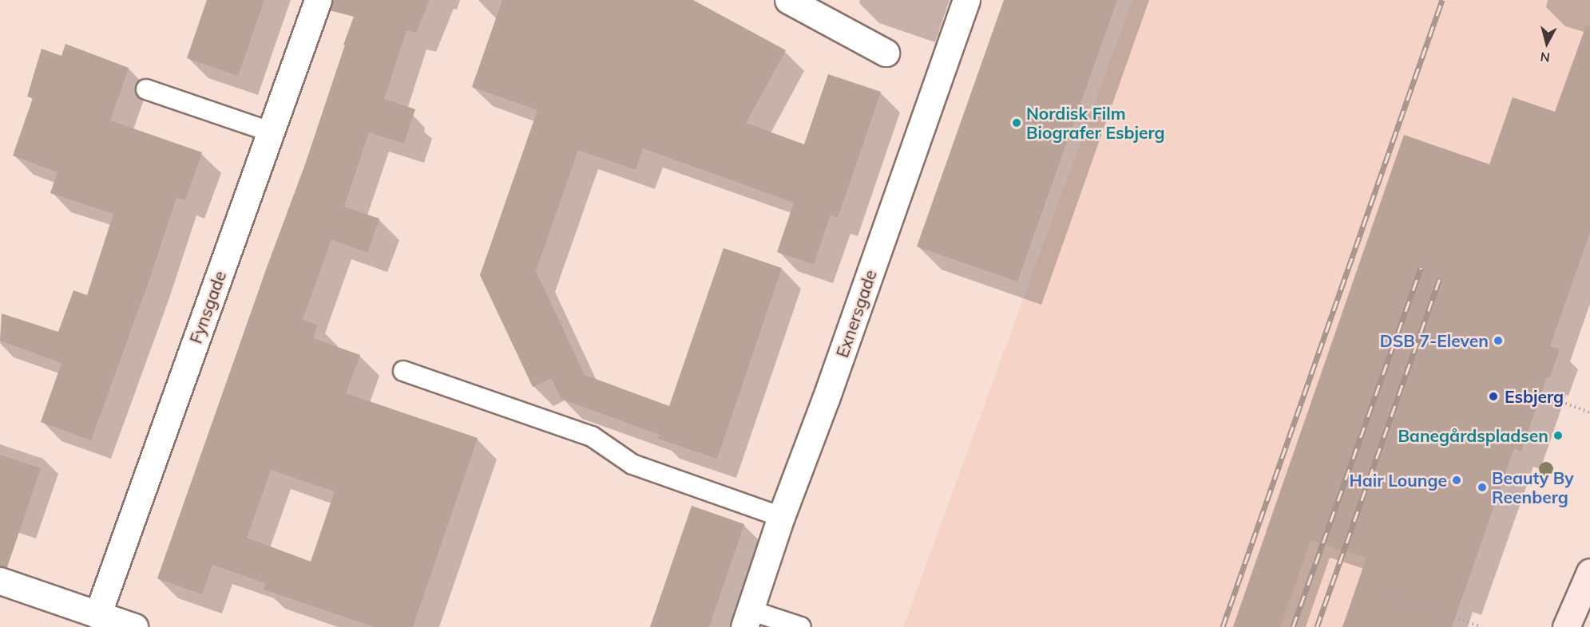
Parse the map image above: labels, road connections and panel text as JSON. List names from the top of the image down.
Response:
{
  "streets": {
    "street": ["Fynsgade", "Exnersgade"]
  },
  "places": [
    "Nordisk Film Biografer Esbjerg",
    "DSB 7-Eleven",
    "Esbjerg",
    "Banegårdspladsen",
    "Hair Lounge",
    "Beauty By Reenberg"
  ],
  "north": "bottom"
}
